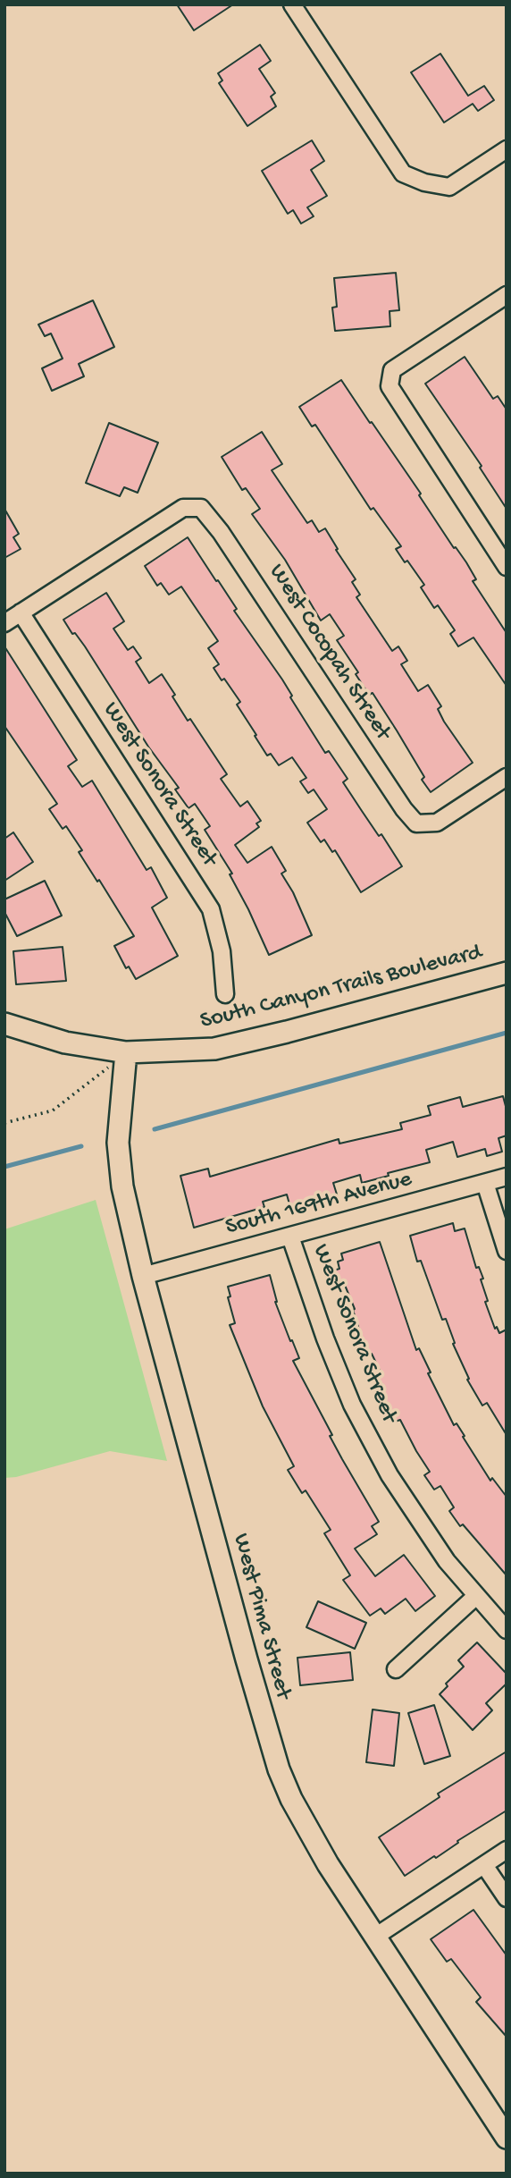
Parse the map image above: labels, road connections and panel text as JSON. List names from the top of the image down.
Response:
{
  "streets": {
    "street": [
      "West Cocopah Street",
      "West Sonora Street",
      "South Canyon Trails Boulevard",
      "South 169th Avenue",
      "West Pima Street"
    ]
  },
  "crossings": [
    ["West Cocopah Street", "West Sonora Street"],
    ["West Sonora Street", "South 169th Avenue"],
    ["South Canyon Trails Boulevard", "West Pima Street"],
    ["South 169th Avenue", "West Pima Street"]
  ]
}
